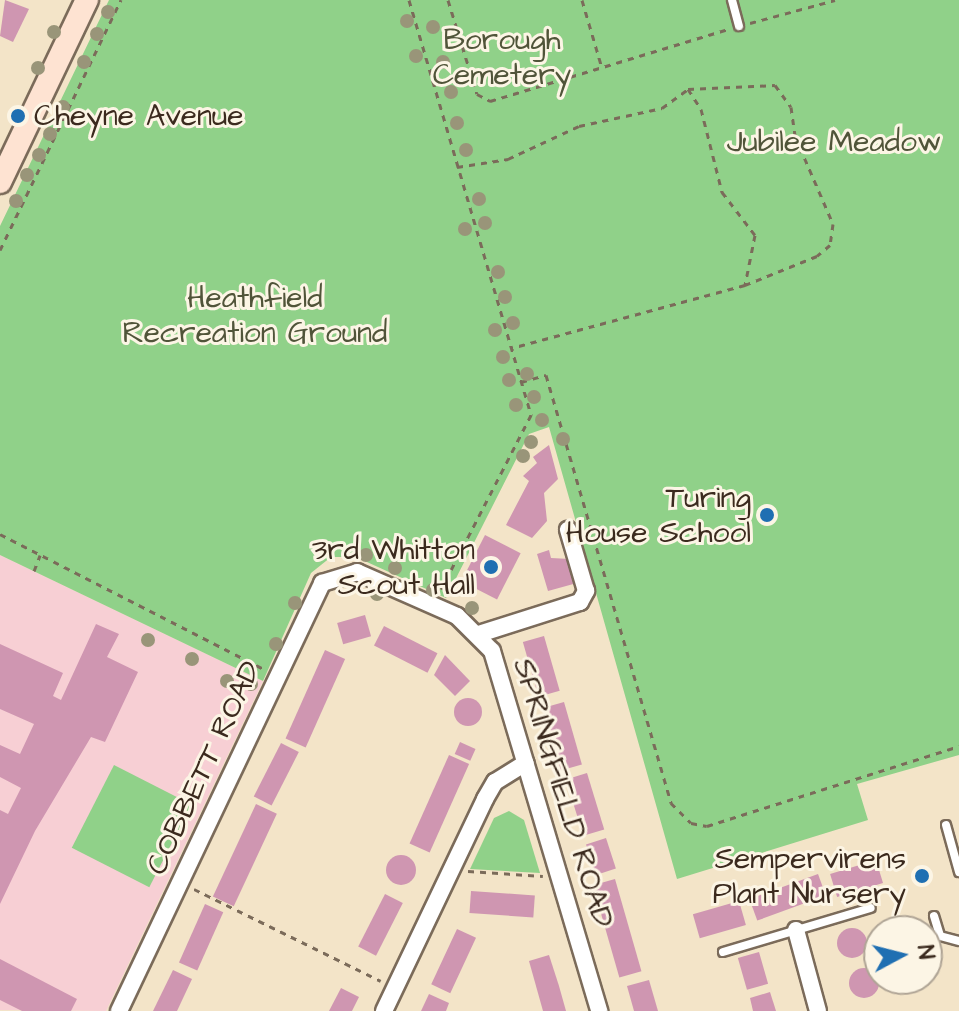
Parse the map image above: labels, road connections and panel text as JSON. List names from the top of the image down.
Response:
{
  "streets": {
    "street": ["COBBETT ROAD", "SPRINGFIELD ROAD"]
  },
  "crossings": [
    ["COBBETT ROAD", "SPRINGFIELD ROAD"]
  ],
  "parks": ["Borough Cemetery", "Jubilee Meadow", "Heathfield Recreation Ground"],
  "places": [
    "Cheyne Avenue",
    "Turing House School",
    "3rd Whitton Scout Hall",
    "Sempervirens Plant Nursery"
  ],
  "north": "right"
}
